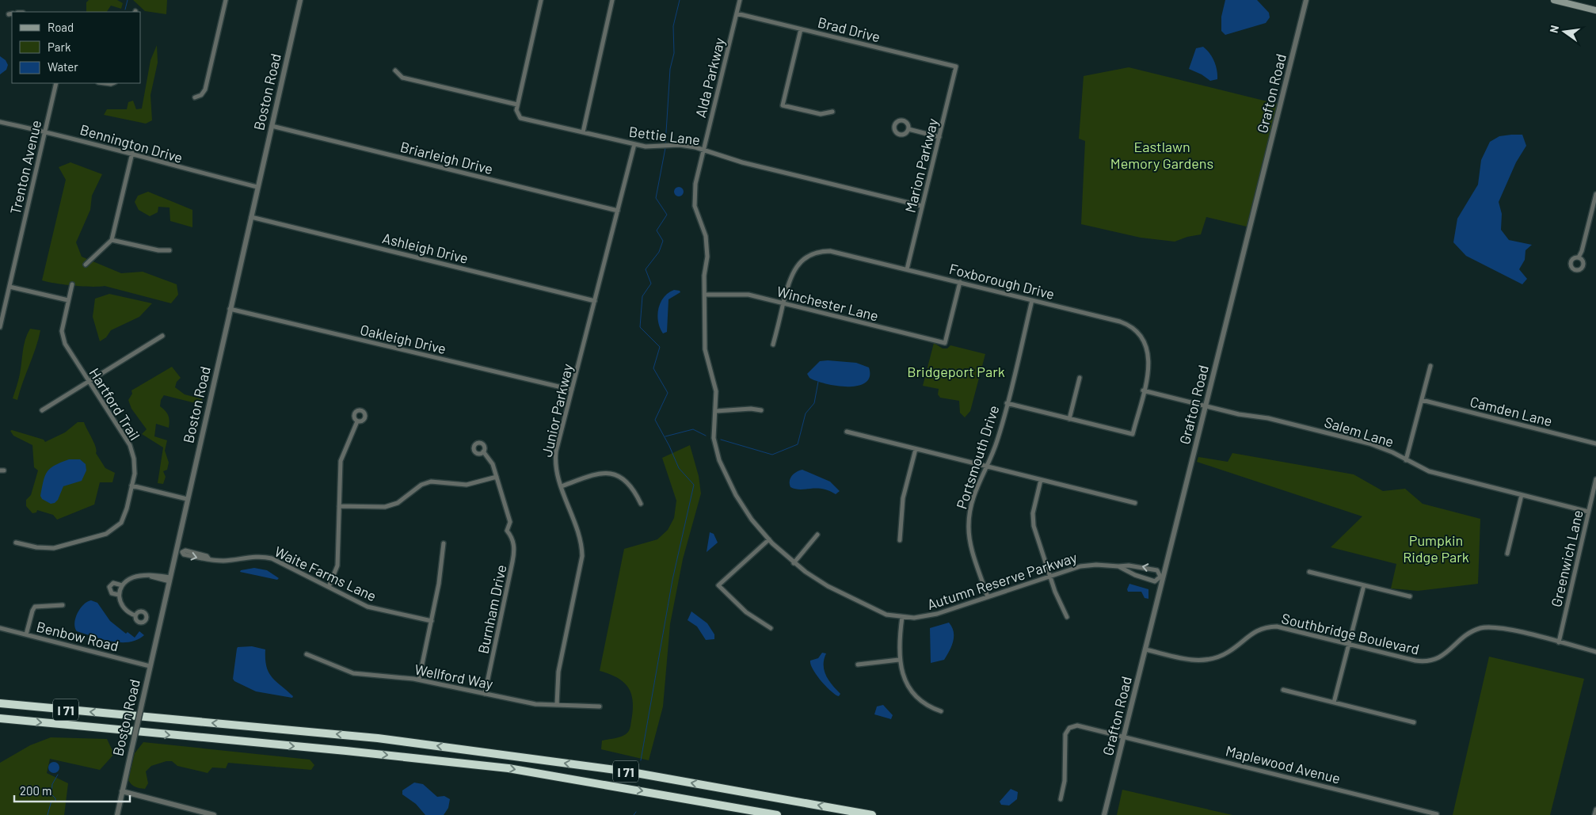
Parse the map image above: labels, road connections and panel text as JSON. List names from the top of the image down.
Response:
{
  "streets": {
    "highway": ["I 71"],
    "street": [
      "Brad Drive",
      "Alda Parkway",
      "Boston Road",
      "Grafton Road",
      "Bettie Lane",
      "Bennington Drive",
      "Briarleigh Drive",
      "Marion Parkway",
      "Trenton Avenue",
      "Ashleigh Drive",
      "Foxborough Drive",
      "Winchester Lane",
      "Oakleigh Drive",
      "Hartford Trail",
      "Junior Parkway",
      "Camden Lane",
      "Salem Lane",
      "Portsmouth Drive",
      "Greenwich Lane",
      "Waite Farms Lane",
      "Autumn Reserve Parkway",
      "Burnham Drive",
      "Southbridge Boulevard",
      "Benbow Road",
      "Wellford Way",
      "Maplewood Avenue"
    ]
  },
  "crossings": [
    ["Brad Drive", "Alda Parkway"],
    ["Brad Drive", "Marion Parkway"],
    ["Alda Parkway", "Bettie Lane"],
    ["Alda Parkway", "Autumn Reserve Parkway"],
    ["Boston Road", "Bennington Drive"],
    ["Boston Road", "Briarleigh Drive"],
    ["Boston Road", "Ashleigh Drive"],
    ["Boston Road", "Oakleigh Drive"],
    ["Boston Road", "Waite Farms Lane"],
    ["Boston Road", "Benbow Road"],
    ["Grafton Road", "Salem Lane"],
    ["Grafton Road", "Autumn Reserve Parkway"],
    ["Grafton Road", "Southbridge Boulevard"],
    ["Grafton Road", "Maplewood Avenue"],
    ["Bettie Lane", "Marion Parkway"],
    ["Bettie Lane", "Junior Parkway"],
    ["Bennington Drive", "Trenton Avenue"],
    ["Briarleigh Drive", "Junior Parkway"],
    ["Marion Parkway", "Foxborough Drive"],
    ["Ashleigh Drive", "Junior Parkway"],
    ["Foxborough Drive", "Winchester Lane"],
    ["Foxborough Drive", "Salem Lane"],
    ["Foxborough Drive", "Portsmouth Drive"],
    ["Winchester Lane", "Autumn Reserve Parkway"],
    ["Oakleigh Drive", "Junior Parkway"],
    ["Junior Parkway", "Wellford Way"],
    ["Salem Lane", "Greenwich Lane"],
    ["Portsmouth Drive", "Autumn Reserve Parkway"],
    ["Greenwich Lane", "Southbridge Boulevard"],
    ["Burnham Drive", "Wellford Way"]
  ],
  "parks": ["Eastlawn Memory Gardens", "Bridgeport Park", "Pumpkin Ridge Park"],
  "legend": ["Road", "Park", "Water"],
  "scale_bar": "200 m",
  "north": "left"
}
